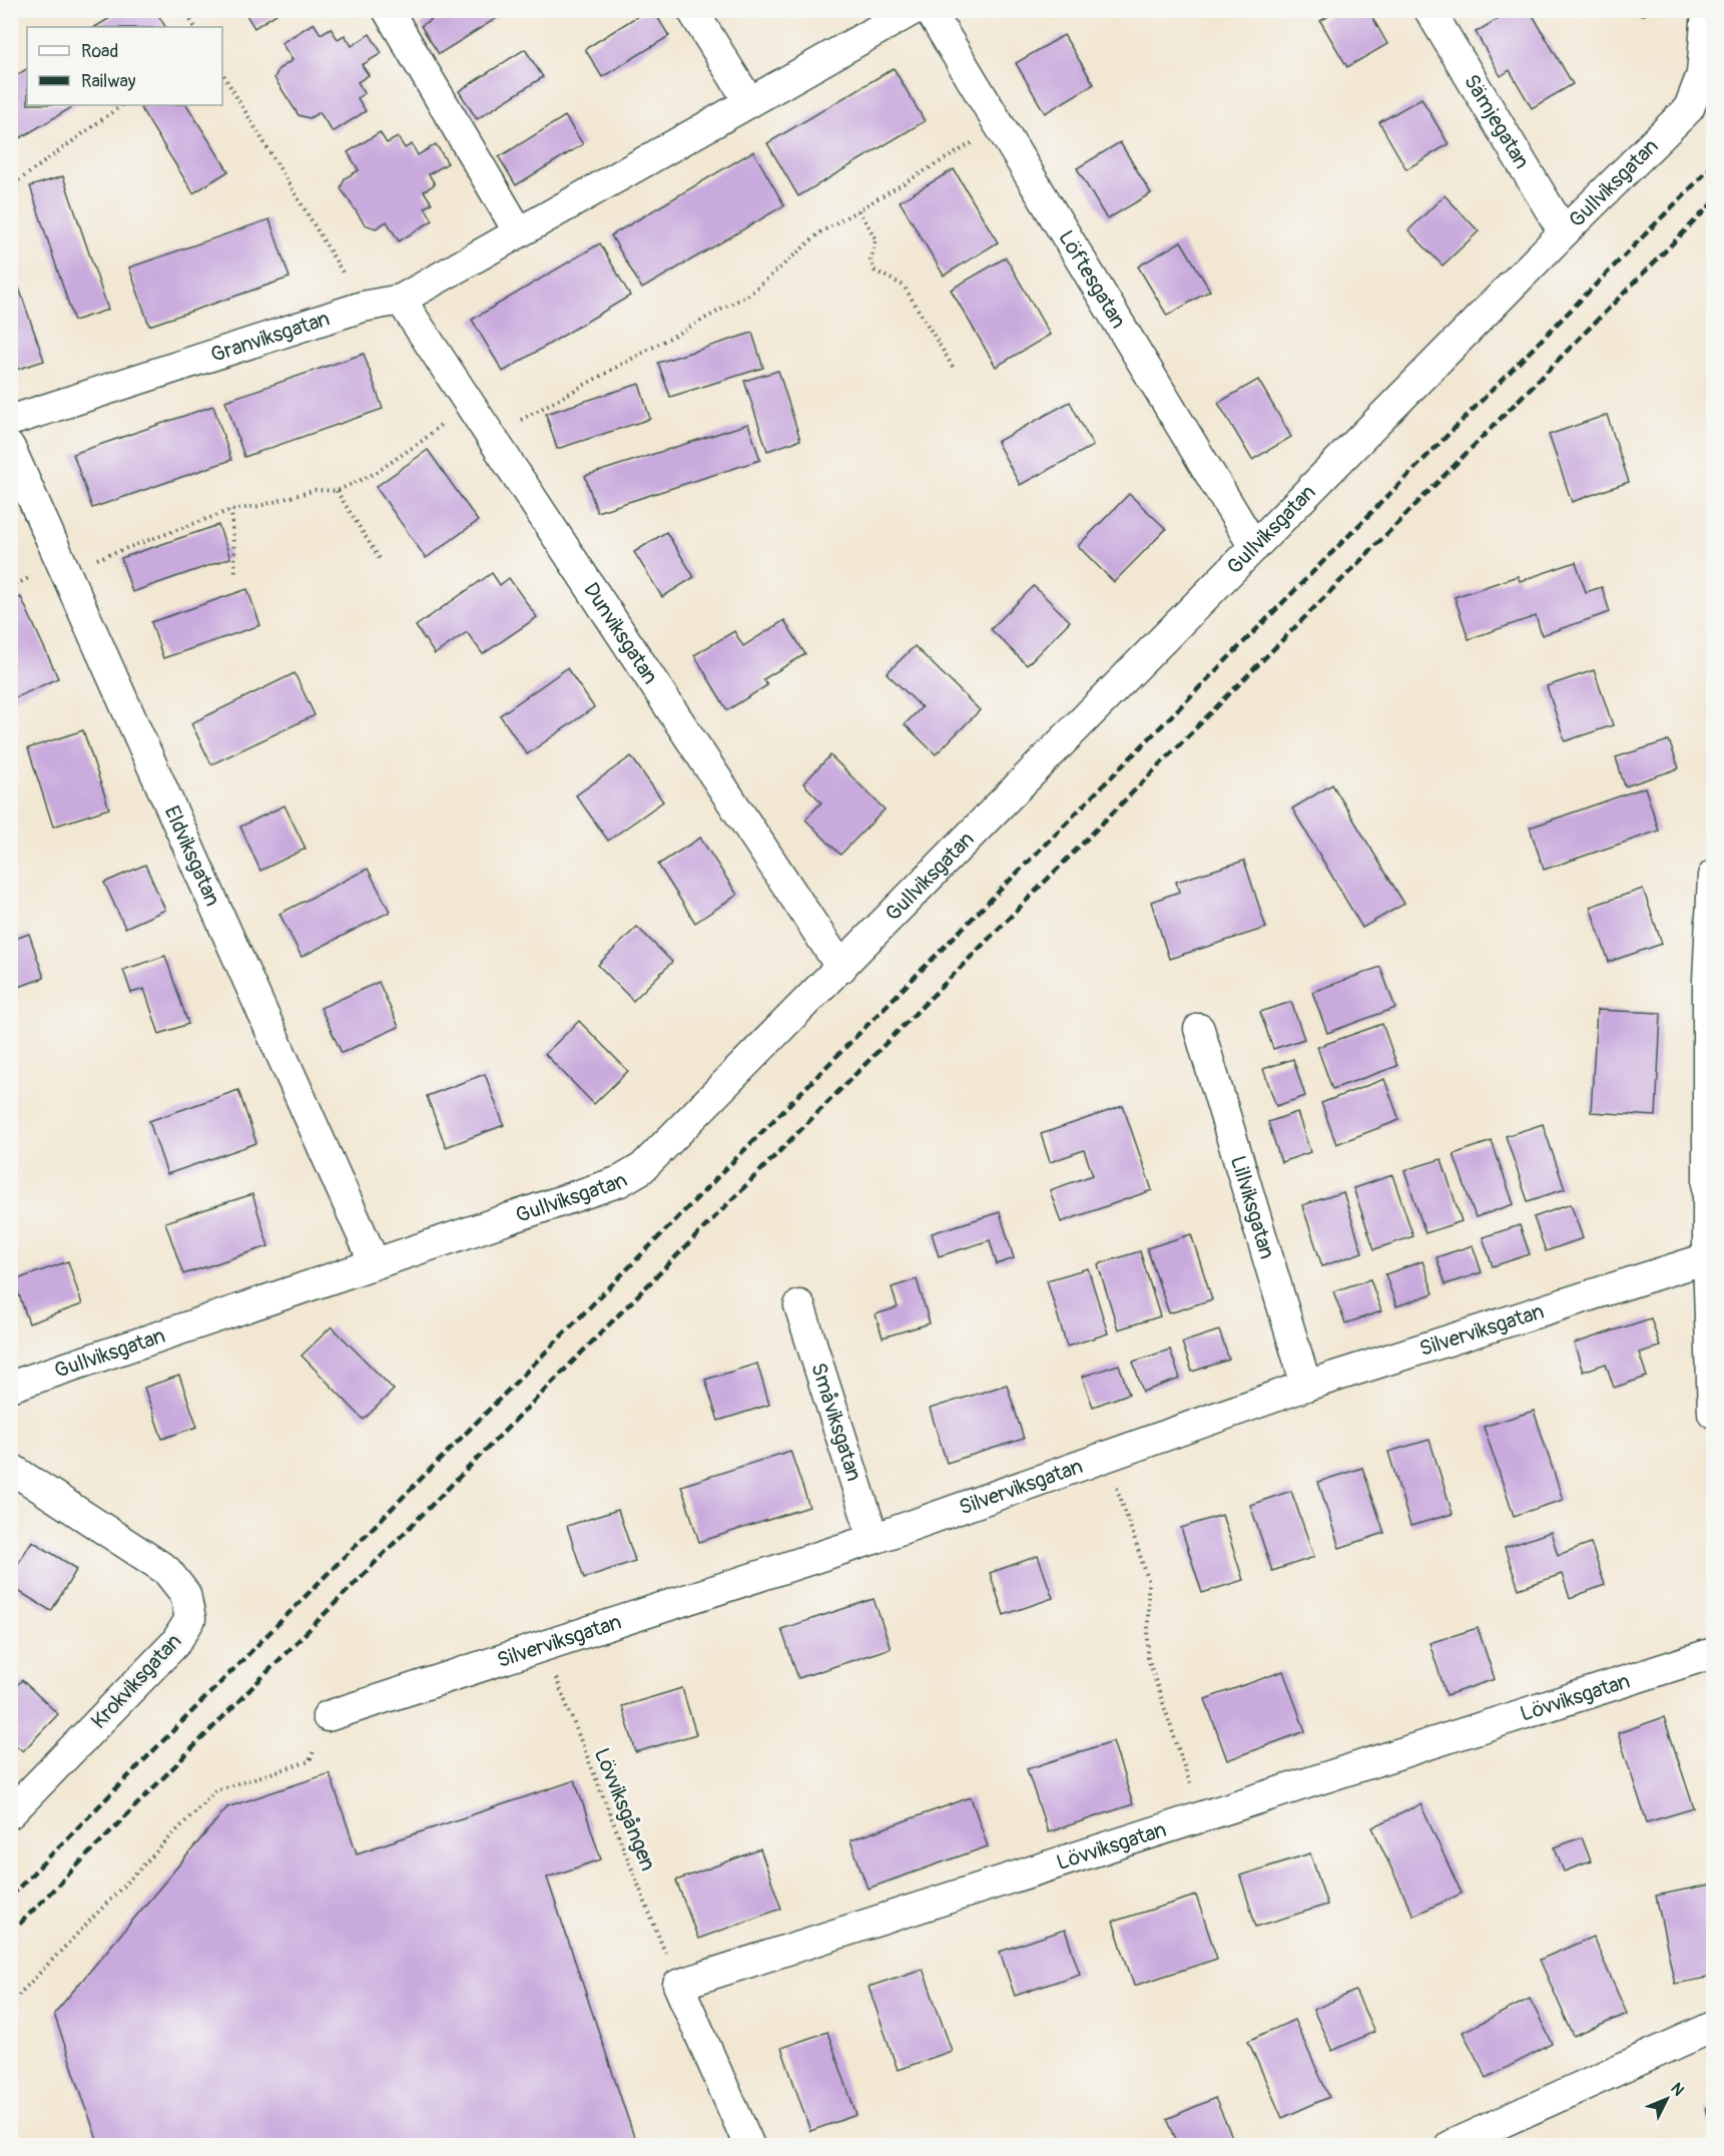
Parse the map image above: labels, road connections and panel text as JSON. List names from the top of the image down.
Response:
{
  "streets": {
    "street": [
      "Sämjegatan",
      "Gullviksgatan",
      "Löftesgatan",
      "Granviksgatan",
      "Dunviksgatan",
      "Eldviksgatan",
      "Lillviksgatan",
      "Silverviksgatan",
      "Småviksgatan",
      "Krokviksgatan",
      "Lövviksgatan"
    ],
    "path": ["Lövviksgången"]
  },
  "crossings": [
    ["Sämjegatan", "Gullviksgatan"],
    ["Gullviksgatan", "Löftesgatan"],
    ["Gullviksgatan", "Dunviksgatan"],
    ["Gullviksgatan", "Eldviksgatan"],
    ["Granviksgatan", "Dunviksgatan"],
    ["Lillviksgatan", "Silverviksgatan"],
    ["Silverviksgatan", "Småviksgatan"],
    ["Silverviksgatan", "Lövviksgången"],
    ["Lövviksgatan", "Lövviksgången"]
  ],
  "legend": ["Road", "Railway"],
  "north": "top right"
}
